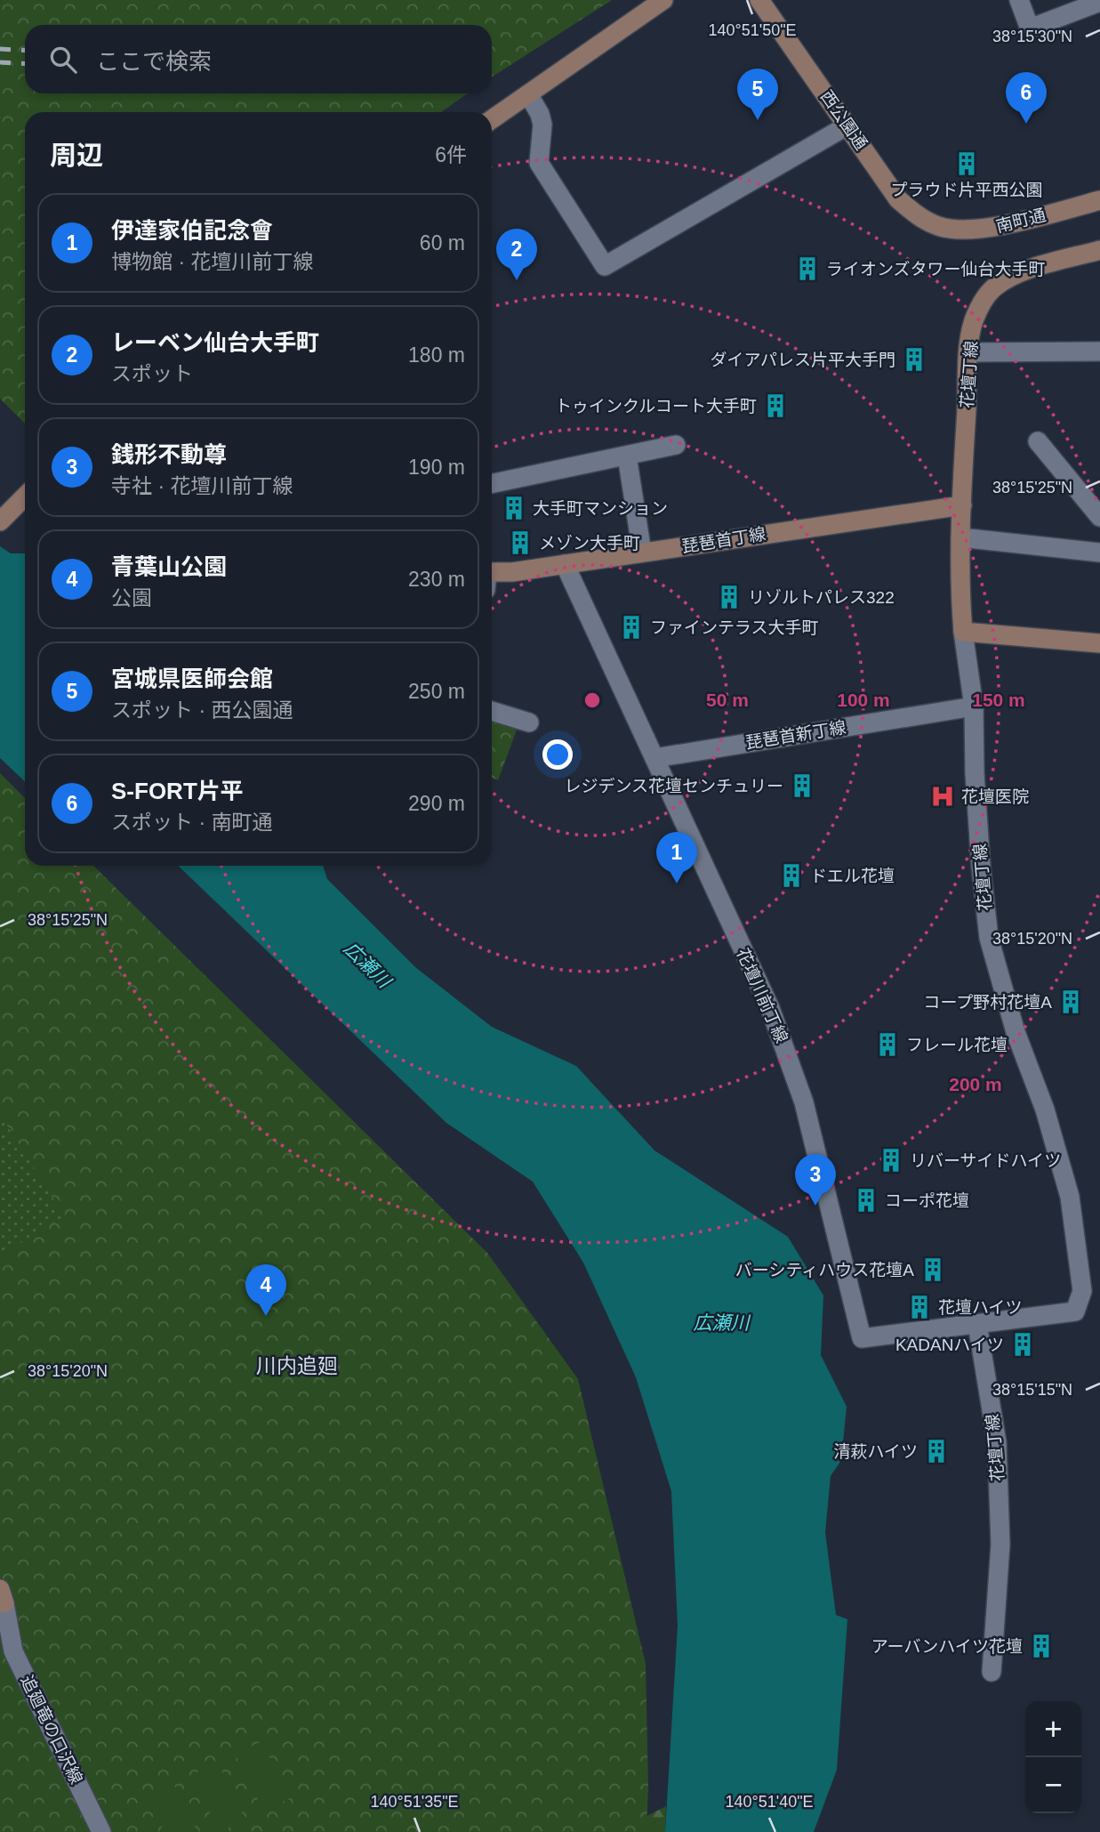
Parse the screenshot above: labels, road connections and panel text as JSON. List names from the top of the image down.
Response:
{
  "streets": {
    "street": [
      "西公園通",
      "南町通",
      "花壇丁線",
      "琵琶首丁線",
      "琵琶首新丁線",
      "花壇川前丁線",
      "追廻竜の口沢線"
    ]
  },
  "crossings": [
    ["西公園通", "南町通"],
    ["花壇丁線", "琵琶首丁線"],
    ["花壇丁線", "琵琶首新丁線"],
    ["花壇丁線", "花壇川前丁線"],
    ["琵琶首丁線", "花壇川前丁線"],
    ["琵琶首新丁線", "花壇川前丁線"]
  ],
  "districts": ["川内追廻"],
  "water": ["広瀬川"],
  "places": {
    "building": [
      "プラウド片平西公園",
      "ライオンズタワー仙台大手町",
      "ダイアパレス片平大手門",
      "トゥインクルコート大手町",
      "大手町マンション",
      "メゾン大手町",
      "リゾルトパレス322",
      "ファインテラス大手町",
      "レジデンス花壇センチュリー",
      "ドエル花壇",
      "コープ野村花壇A",
      "フレール花壇",
      "リバーサイドハイツ",
      "コーポ花壇",
      "バーシティハウス花壇A",
      "花壇ハイツ",
      "KADANハイツ",
      "清萩ハイツ",
      "アーバンハイツ花壇"
    ],
    "hospital": ["花壇医院"]
  },
  "page": {
    "search": "ここで検索",
    "pins": [
      "5",
      "6",
      "2",
      "1",
      "3",
      "4"
    ],
    "heading": ["周辺", "6件"],
    "list": [
      {
        "mark": "1",
        "name": "伊達家伯記念會",
        "note": "博物館 · 花壇川前丁線",
        "value": "60 m"
      },
      {
        "mark": "2",
        "name": "レーベン仙台大手町",
        "note": "スポット",
        "value": "180 m"
      },
      {
        "mark": "3",
        "name": "銭形不動尊",
        "note": "寺社 · 花壇川前丁線",
        "value": "190 m"
      },
      {
        "mark": "4",
        "name": "青葉山公園",
        "note": "公園",
        "value": "230 m"
      },
      {
        "mark": "5",
        "name": "宮城県医師会館",
        "note": "スポット · 西公園通",
        "value": "250 m"
      },
      {
        "mark": "6",
        "name": "S-FORT片平",
        "note": "スポット · 南町通",
        "value": "290 m"
      }
    ],
    "map_buttons": ["+", "−"]
  },
  "coordinates": [
    "140°51'50\"E",
    "38°15'30\"N",
    "38°15'25\"N",
    "38°15'20\"N",
    "38°15'15\"N",
    "140°51'35\"E",
    "140°51'40\"E"
  ],
  "rings": [
    "50 m",
    "100 m",
    "150 m",
    "200 m"
  ]
}
